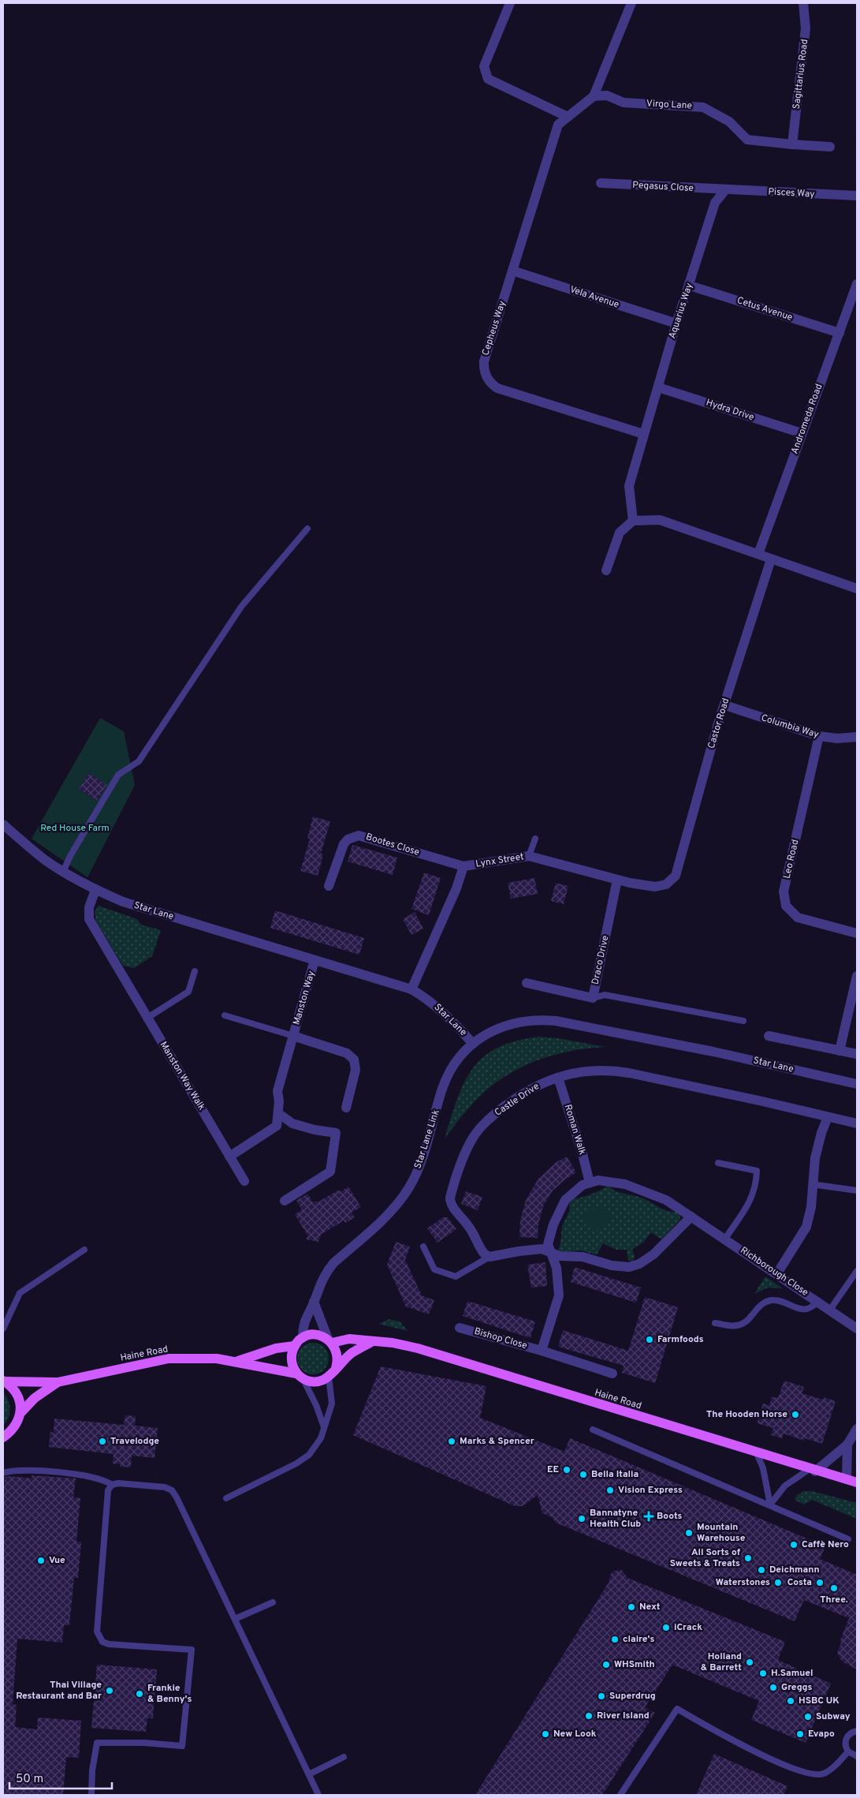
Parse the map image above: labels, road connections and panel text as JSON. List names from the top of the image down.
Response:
{
  "streets": {
    "main road": ["Haine Road"],
    "street": [
      "Sagittarius Road",
      "Virgo Lane",
      "Pegasus Close",
      "Pisces Way",
      "Vela Avenue",
      "Cetus Avenue",
      "Aquarius Way",
      "Cepheus Way",
      "Hydra Drive",
      "Andromeda Road",
      "Castor Road",
      "Columbia Way",
      "Bootes Close",
      "Leo Road",
      "Lynx Street",
      "Star Lane",
      "Draco Drive",
      "Manston Way",
      "Manston Way Walk",
      "Castle Drive",
      "Roman Walk",
      "Star Lane Link",
      "Richborough Close",
      "Bishop Close"
    ]
  },
  "crossings": [
    ["Sagittarius Road", "Virgo Lane"],
    ["Pegasus Close", "Pisces Way"],
    ["Pegasus Close", "Aquarius Way"],
    ["Pisces Way", "Aquarius Way"],
    ["Vela Avenue", "Aquarius Way"],
    ["Vela Avenue", "Cepheus Way"],
    ["Cetus Avenue", "Aquarius Way"],
    ["Cetus Avenue", "Andromeda Road"],
    ["Aquarius Way", "Cepheus Way"],
    ["Aquarius Way", "Hydra Drive"],
    ["Hydra Drive", "Andromeda Road"],
    ["Castor Road", "Columbia Way"],
    ["Castor Road", "Lynx Street"],
    ["Columbia Way", "Leo Road"],
    ["Bootes Close", "Lynx Street"],
    ["Lynx Street", "Star Lane"],
    ["Lynx Street", "Draco Drive"],
    ["Star Lane", "Manston Way"],
    ["Star Lane", "Manston Way Walk"],
    ["Star Lane", "Star Lane Link"],
    ["Manston Way", "Manston Way Walk"],
    ["Castle Drive", "Roman Walk"],
    ["Roman Walk", "Richborough Close"],
    ["Star Lane Link", "Haine Road"]
  ],
  "parks": ["Red House Farm"],
  "places": {
    "other": [
      "Farmfoods",
      "The Hooden Horse",
      "Travelodge",
      "Marks & Spencer",
      "EE",
      "Bella Italia",
      "Vision Express",
      "Bannatyne Health Club",
      "Mountain Warehouse",
      "Caffè Nero",
      "All Sorts of Sweets & Treats",
      "Vue",
      "Deichmann",
      "Waterstones",
      "Costa",
      "Three.",
      "Next",
      "iCrack",
      "claire's",
      "Holland & Barrett",
      "WHSmith",
      "H.Samuel",
      "Greggs",
      "Thai Village Restaurant and Bar",
      "Frankie & Benny's",
      "Superdrug",
      "HSBC UK",
      "River Island",
      "Subway",
      "New Look",
      "Evapo"
    ],
    "health": ["Boots"]
  },
  "scale_bar": "50 m"
}
